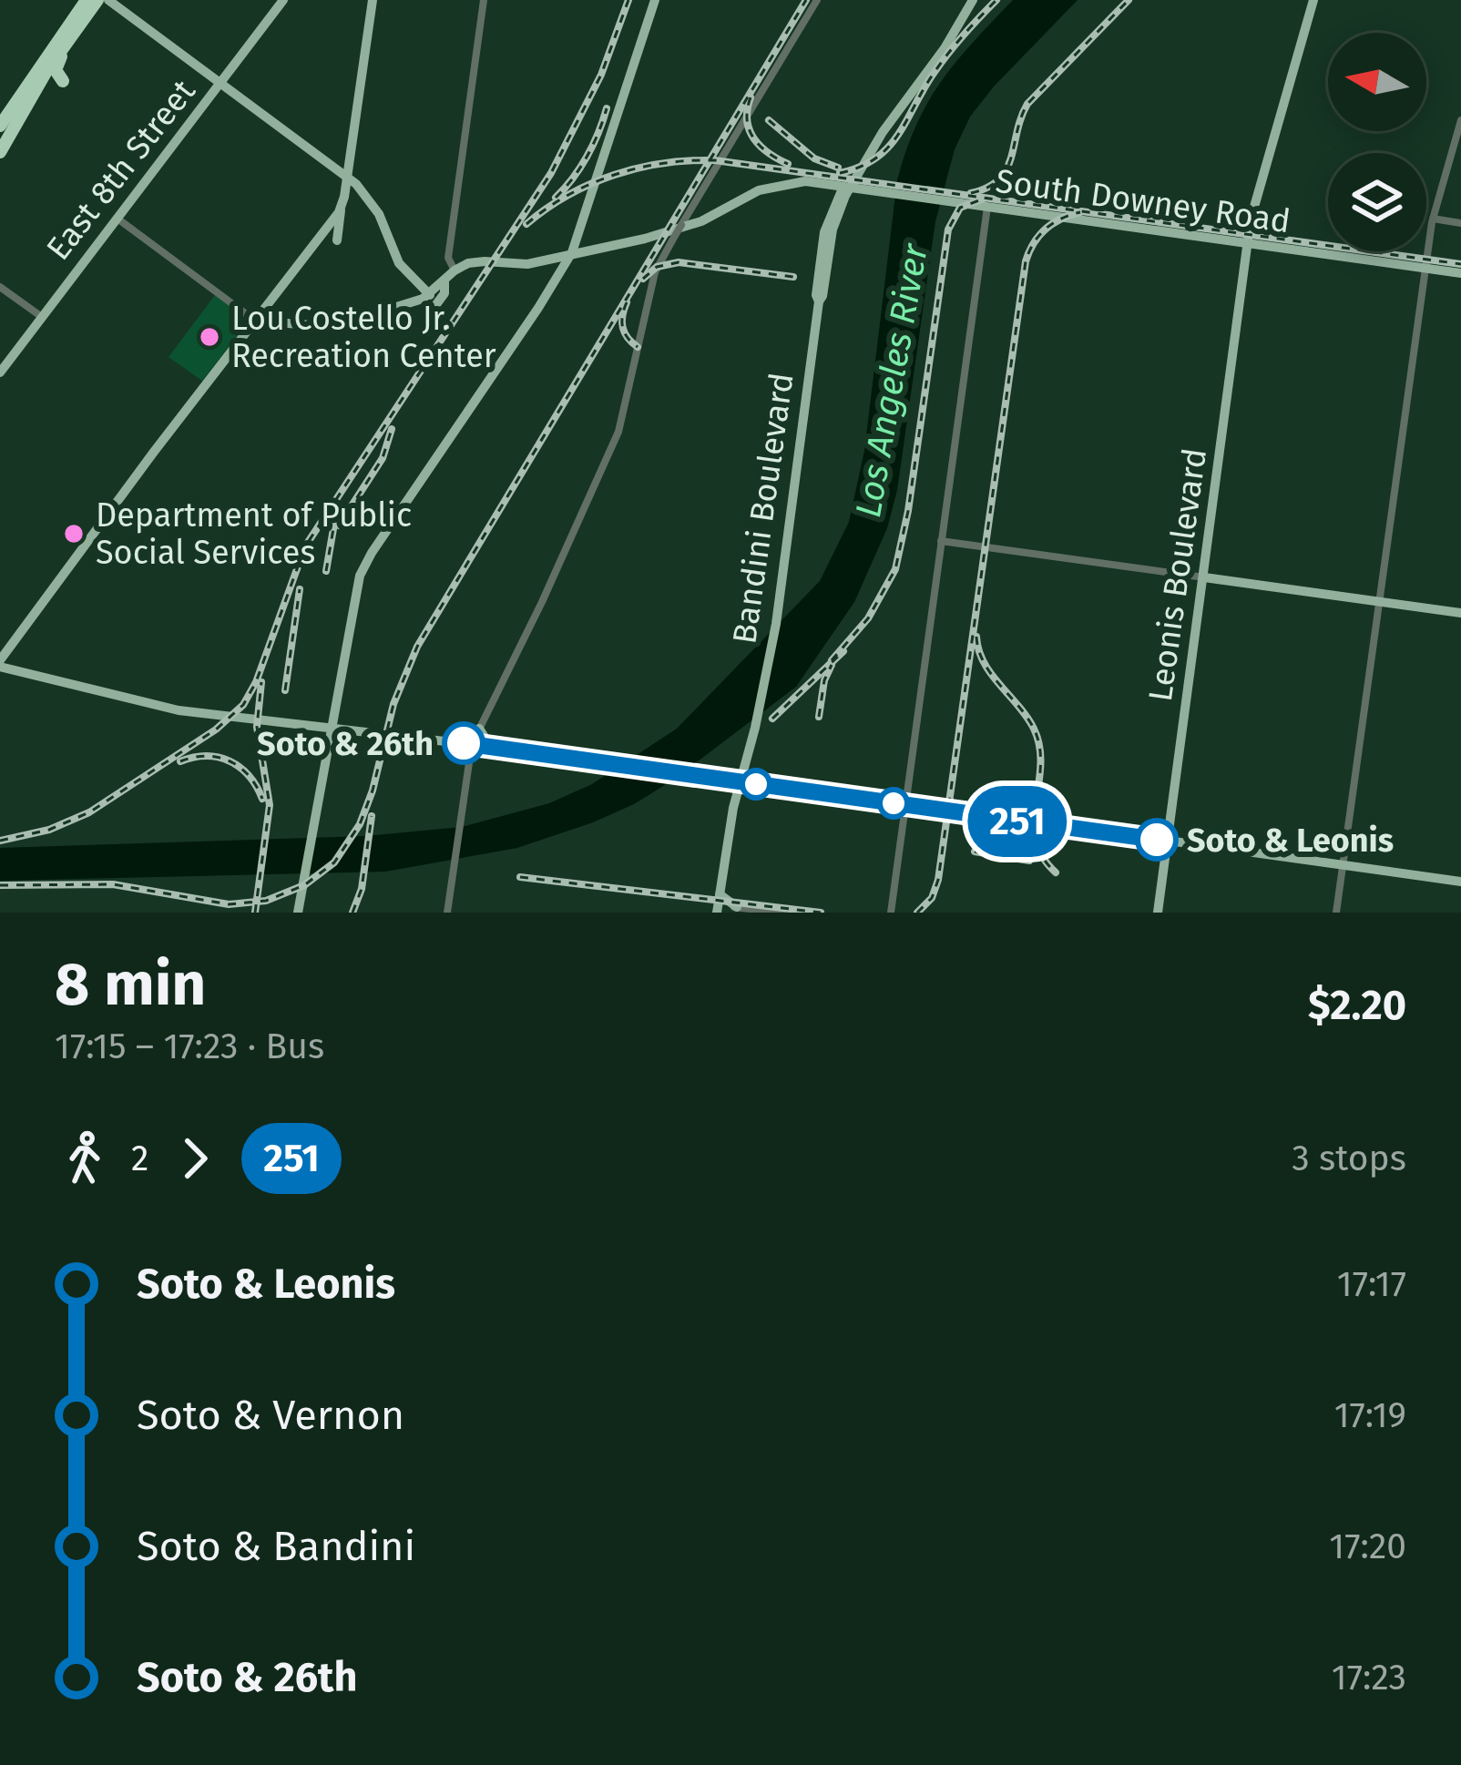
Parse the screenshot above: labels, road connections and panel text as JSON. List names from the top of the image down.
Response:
{
  "streets": {
    "main road": [
      "East 8th Street",
      "South Downey Road",
      "Bandini Boulevard",
      "Leonis Boulevard"
    ]
  },
  "crossings": [
    ["South Downey Road", "Bandini Boulevard"],
    ["South Downey Road", "Leonis Boulevard"]
  ],
  "water": ["Los Angeles River"],
  "places": [
    "Lou Costello Jr. Recreation Center",
    "Department of Public Social Services",
    "Soto & 26th",
    "Soto & Leonis"
  ],
  "lines": ["bus line 251"],
  "north": "left",
  "page": {
    "on_map": "251",
    "heading": ["8 min", "17:15 – 17:23 · Bus", "$2.20"],
    "legs": ["2", "251", "3 stops"],
    "list": [
      {
        "name": "Soto & Leonis",
        "value": "17:17"
      },
      {
        "name": "Soto & Vernon",
        "value": "17:19"
      },
      {
        "name": "Soto & Bandini",
        "value": "17:20"
      },
      {
        "name": "Soto & 26th",
        "value": "17:23"
      }
    ]
  }
}
